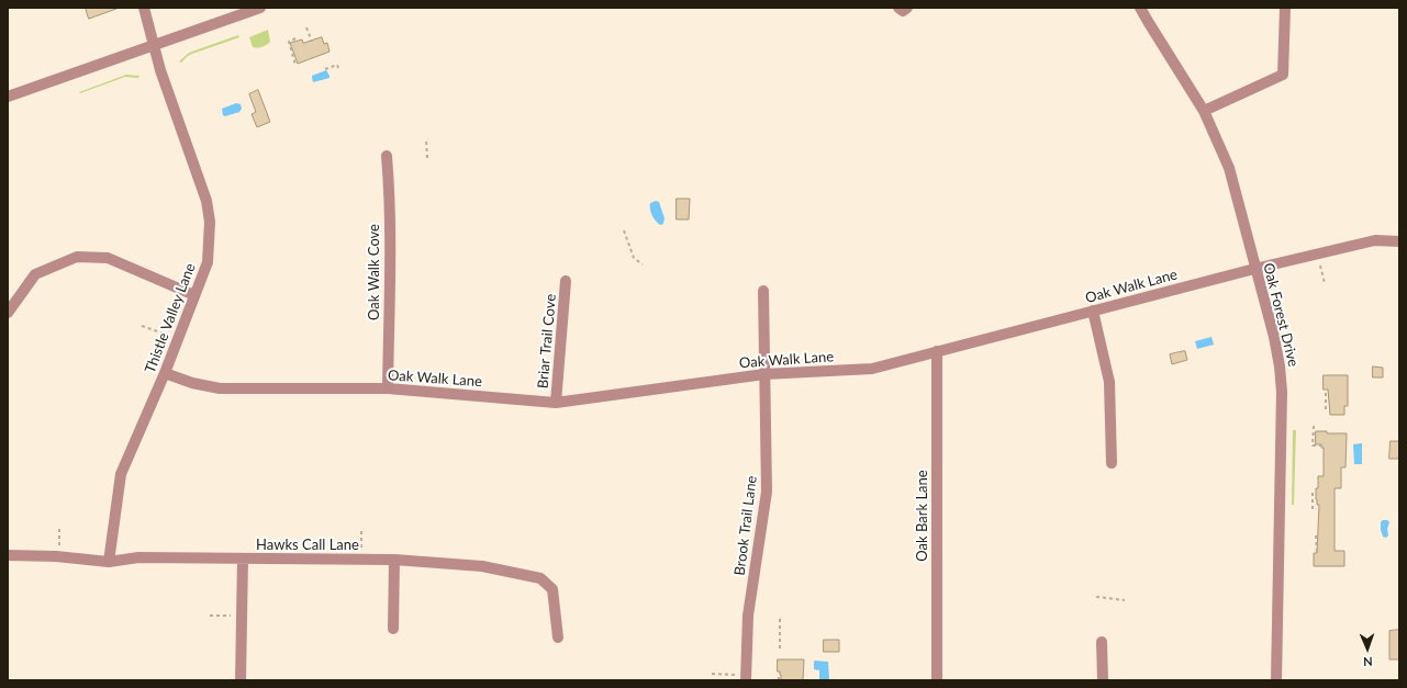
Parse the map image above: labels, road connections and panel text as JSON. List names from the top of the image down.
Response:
{
  "streets": {
    "street": [
      "Oak Walk Cove",
      "Oak Walk Lane",
      "Oak Forest Drive",
      "Thistle Valley Lane",
      "Briar Trail Cove",
      "Oak Bark Lane",
      "Brook Trail Lane",
      "Hawks Call Lane"
    ]
  },
  "crossings": [
    ["Oak Walk Cove", "Oak Walk Lane"],
    ["Oak Walk Lane", "Oak Forest Drive"],
    ["Oak Walk Lane", "Thistle Valley Lane"],
    ["Oak Walk Lane", "Briar Trail Cove"],
    ["Oak Walk Lane", "Oak Bark Lane"],
    ["Oak Walk Lane", "Brook Trail Lane"],
    ["Thistle Valley Lane", "Hawks Call Lane"]
  ],
  "north": "bottom"
}
